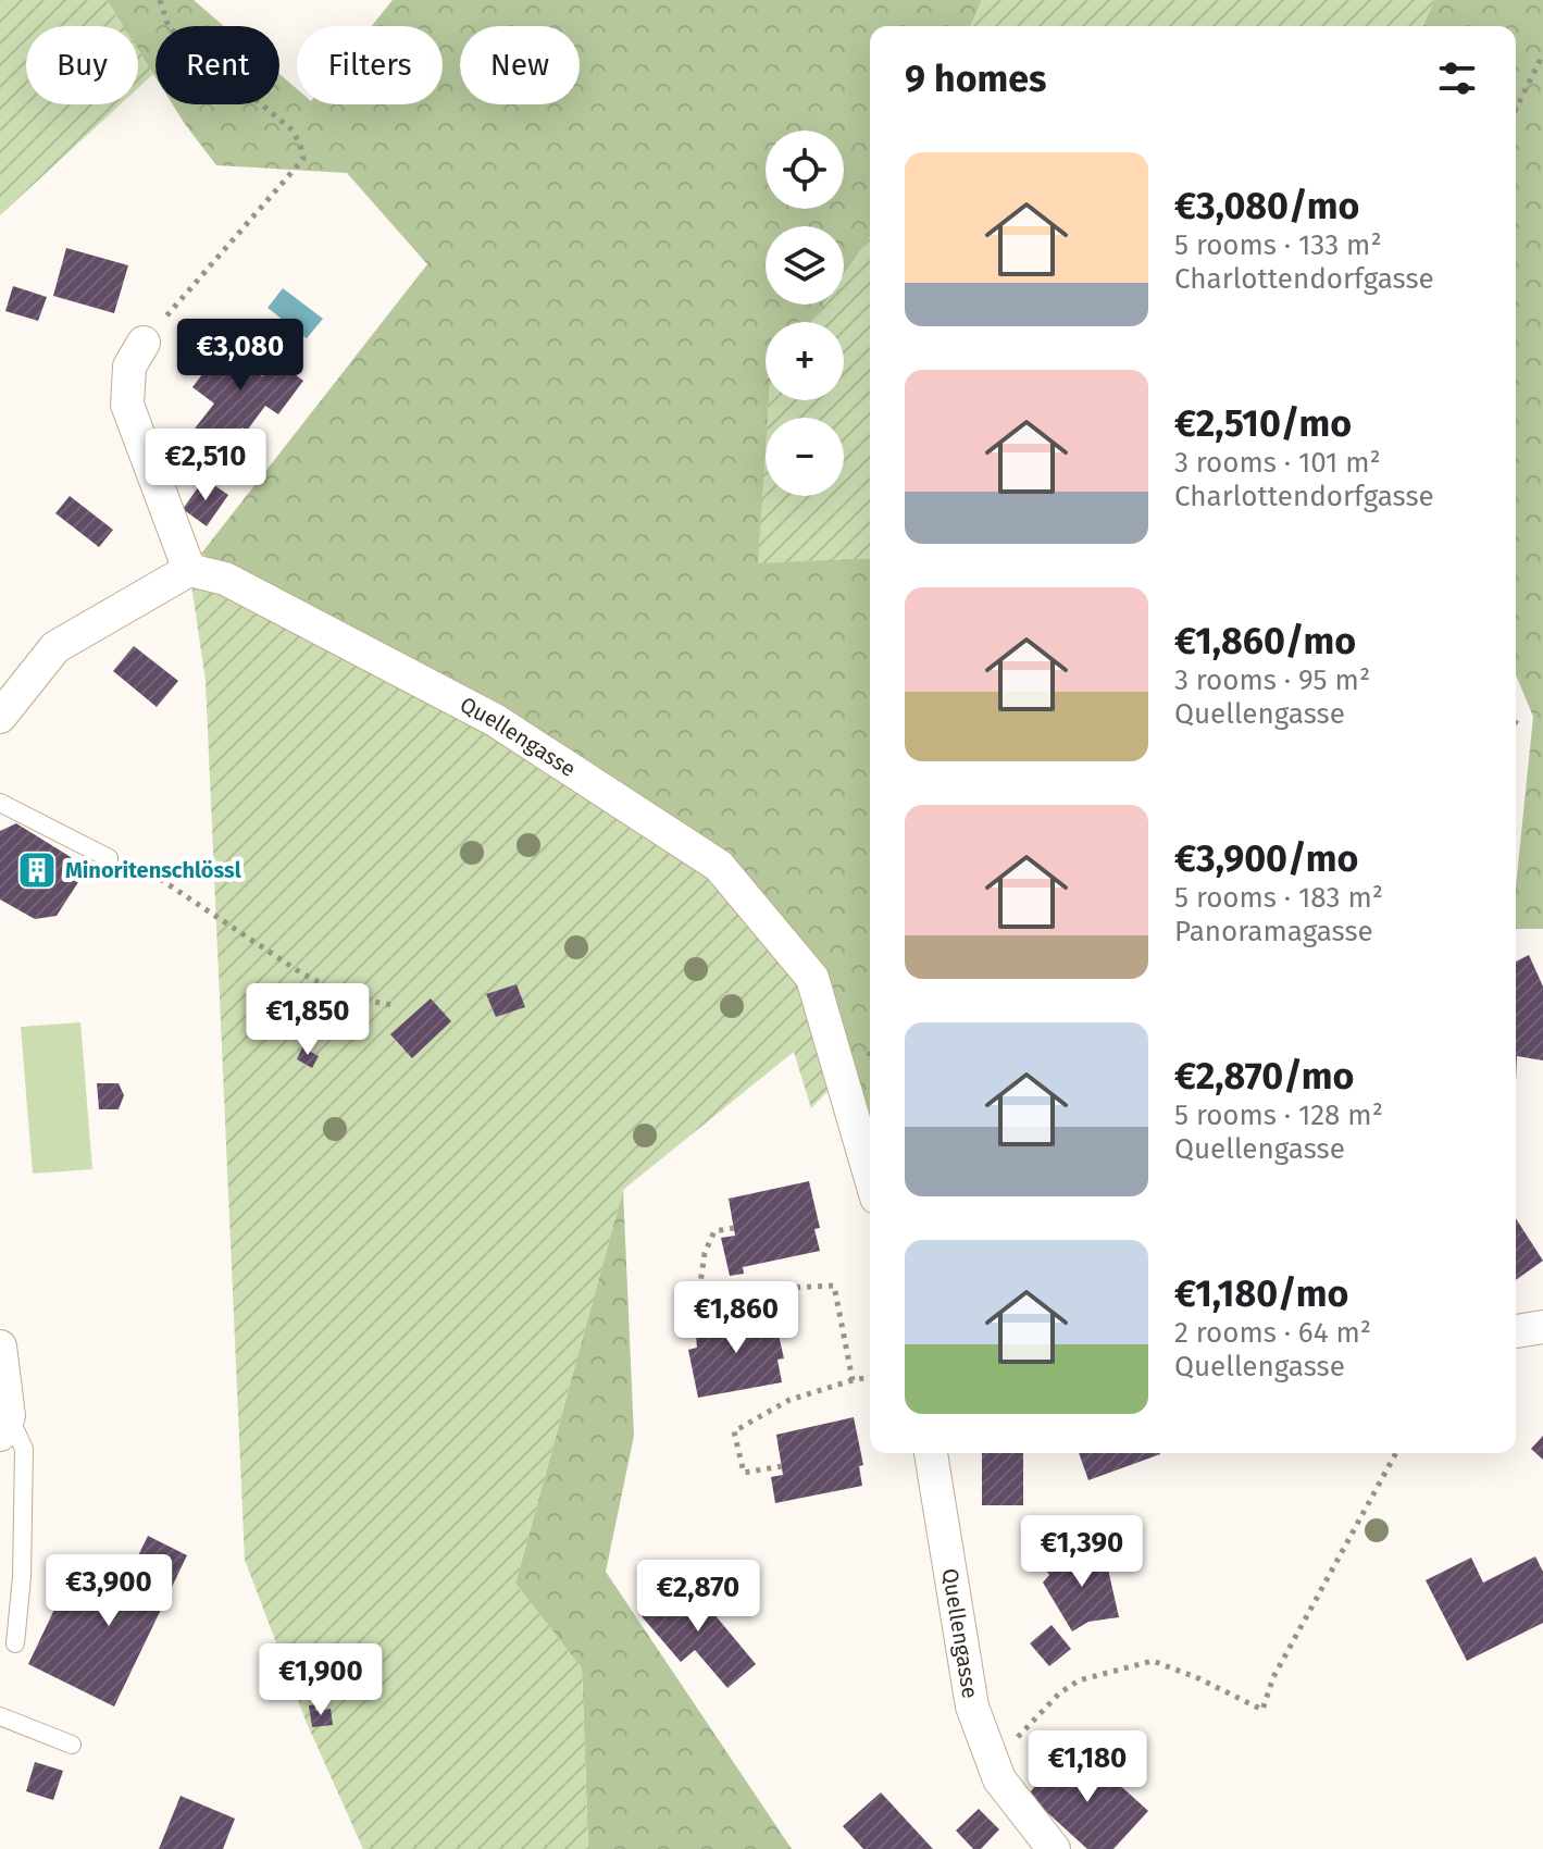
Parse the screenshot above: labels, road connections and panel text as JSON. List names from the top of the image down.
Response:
{
  "streets": {
    "street": ["Quellengasse"]
  },
  "places": {
    "building": ["Minoritenschlössl"]
  },
  "page": {
    "chip": [
      "Buy",
      "Rent",
      "Filters",
      "New"
    ],
    "heading": "9 homes",
    "map_buttons": ["+", "−"],
    "list": [
      {
        "name": "€3,080/mo",
        "note": "5 rooms · 133 m² · Charlottendorfgasse"
      },
      {
        "name": "€2,510/mo",
        "note": "3 rooms · 101 m² · Charlottendorfgasse"
      },
      {
        "name": "€1,860/mo",
        "note": "3 rooms · 95 m² · Quellengasse"
      },
      {
        "name": "€3,900/mo",
        "note": "5 rooms · 183 m² · Panoramagasse"
      },
      {
        "name": "€2,870/mo",
        "note": "5 rooms · 128 m² · Quellengasse"
      },
      {
        "name": "€1,180/mo",
        "note": "2 rooms · 64 m² · Quellengasse"
      }
    ],
    "price": [
      "€3,080",
      "€2,510",
      "€1,850",
      "€1,860",
      "€1,390",
      "€3,900",
      "€2,870",
      "€1,900",
      "€1,180"
    ]
  }
}
